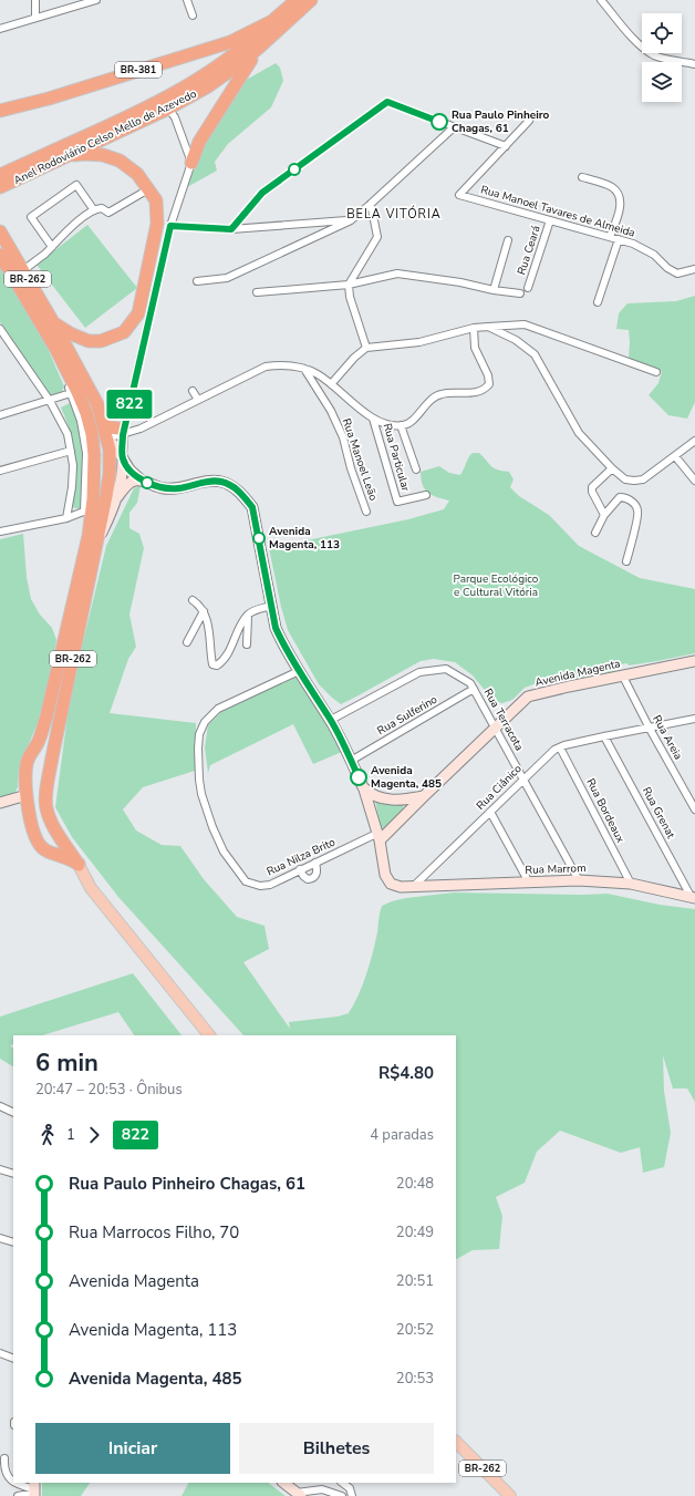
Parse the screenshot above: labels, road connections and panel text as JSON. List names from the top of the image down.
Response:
{
  "streets": {
    "highway": ["BR-381", "Anel Rodoviário Celso Mello de Azevedo", "BR-262"],
    "street": [
      "Rua Manoel Tavares de Almeida",
      "Rua Ceará",
      "Rua Particular",
      "Rua Manoel Leão",
      "Avenida Magenta",
      "Rua Sulferino",
      "Rua Terracota",
      "Rua Areia",
      "Rua Ciânico",
      "Rua Bordeaux",
      "Rua Grenat",
      "Rua Nilza Brito",
      "Rua Marrom"
    ]
  },
  "crossings": [
    ["Rua Manoel Tavares de Almeida", "Rua Ceará"],
    ["Avenida Magenta", "Rua Terracota"],
    ["Avenida Magenta", "Rua Areia"],
    ["Avenida Magenta", "Rua Nilza Brito"],
    ["Avenida Magenta", "Rua Marrom"],
    ["Rua Sulferino", "Rua Terracota"],
    ["Rua Terracota", "Rua Ciânico"],
    ["Rua Terracota", "Rua Marrom"],
    ["Rua Areia", "Rua Ciânico"],
    ["Rua Ciânico", "Rua Bordeaux"],
    ["Rua Ciânico", "Rua Grenat"],
    ["Rua Ciânico", "Rua Marrom"],
    ["Rua Bordeaux", "Rua Marrom"],
    ["Rua Grenat", "Rua Marrom"],
    ["Rua Nilza Brito", "Rua Marrom"]
  ],
  "districts": ["BELA VITÓRIA"],
  "parks": ["Parque Ecológico e Cultural Vitória"],
  "places": ["Rua Paulo Pinheiro Chagas, 61", "Avenida Magenta, 113", "Avenida Magenta, 485"],
  "lines": ["bus line 822"],
  "page": {
    "on_map": "822",
    "heading": ["6 min", "20:47 – 20:53 · Ônibus", "R$4.80"],
    "legs": ["1", "822", "4 paradas"],
    "list": [
      {
        "name": "Rua Paulo Pinheiro Chagas, 61",
        "value": "20:48"
      },
      {
        "name": "Rua Marrocos Filho, 70",
        "value": "20:49"
      },
      {
        "name": "Avenida Magenta",
        "value": "20:51"
      },
      {
        "name": "Avenida Magenta, 113",
        "value": "20:52"
      },
      {
        "name": "Avenida Magenta, 485",
        "value": "20:53"
      }
    ],
    "buttons": ["Iniciar", "Bilhetes"]
  }
}
